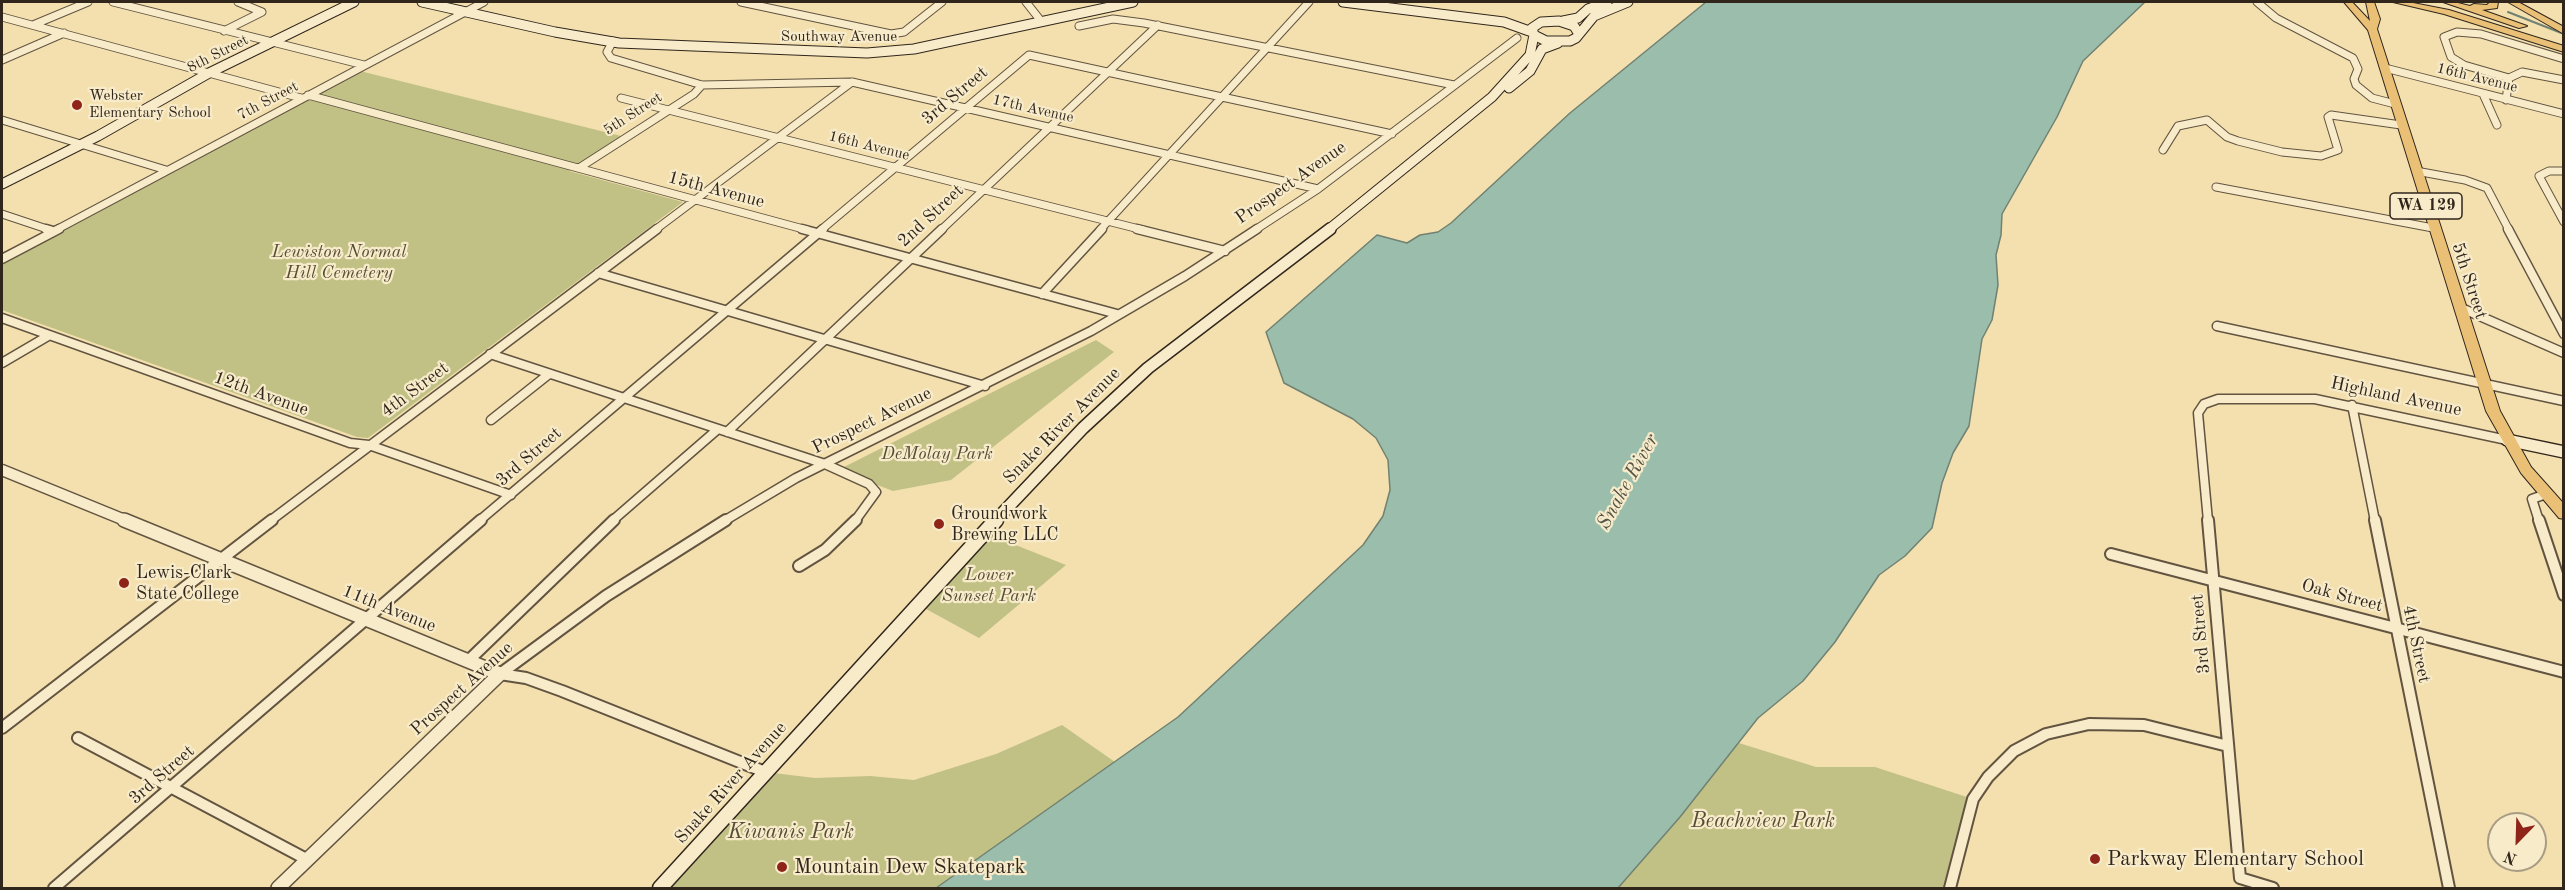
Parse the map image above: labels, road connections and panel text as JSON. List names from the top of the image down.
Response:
{
  "streets": {
    "main road": [
      "Southway Avenue",
      "8th Street",
      "5th Street",
      "WA 129",
      "Highland Avenue",
      "Snake River Avenue"
    ],
    "street": [
      "16th Avenue",
      "3rd Street",
      "7th Street",
      "17th Avenue",
      "Prospect Avenue",
      "15th Avenue",
      "2nd Street",
      "4th Street",
      "12th Avenue",
      "Oak Street",
      "11th Avenue"
    ]
  },
  "crossings": [
    ["Southway Avenue", "7th Street"],
    ["Southway Avenue", "17th Avenue"],
    ["8th Street", "15th Avenue"],
    ["16th Avenue", "3rd Street"],
    ["16th Avenue", "5th Street"],
    ["16th Avenue", "Prospect Avenue"],
    ["16th Avenue", "2nd Street"],
    ["16th Avenue", "4th Street"],
    ["3rd Street", "17th Avenue"],
    ["3rd Street", "15th Avenue"],
    ["3rd Street", "2nd Street"],
    ["3rd Street", "12th Avenue"],
    ["3rd Street", "Highland Avenue"],
    ["3rd Street", "Oak Street"],
    ["3rd Street", "11th Avenue"],
    ["7th Street", "15th Avenue"],
    ["17th Avenue", "5th Street"],
    ["17th Avenue", "Prospect Avenue"],
    ["17th Avenue", "2nd Street"],
    ["17th Avenue", "4th Street"],
    ["5th Street", "15th Avenue"],
    ["5th Street", "WA 129"],
    ["5th Street", "Highland Avenue"],
    ["Prospect Avenue", "15th Avenue"],
    ["Prospect Avenue", "11th Avenue"],
    ["15th Avenue", "2nd Street"],
    ["15th Avenue", "4th Street"],
    ["WA 129", "Highland Avenue"],
    ["2nd Street", "11th Avenue"],
    ["4th Street", "12th Avenue"],
    ["4th Street", "Highland Avenue"],
    ["4th Street", "Oak Street"],
    ["4th Street", "11th Avenue"],
    ["Snake River Avenue", "11th Avenue"]
  ],
  "water": ["Snake River"],
  "parks": [
    "Lewiston Normal Hill Cemetery",
    "DeMolay Park",
    "Lower Sunset Park",
    "Beachview Park",
    "Kiwanis Park"
  ],
  "places": [
    "Webster Elementary School",
    "Groundwork Brewing LLC",
    "Lewis-Clark State College",
    "Parkway Elementary School",
    "Mountain Dew Skatepark"
  ],
  "north": "bottom left"
}
